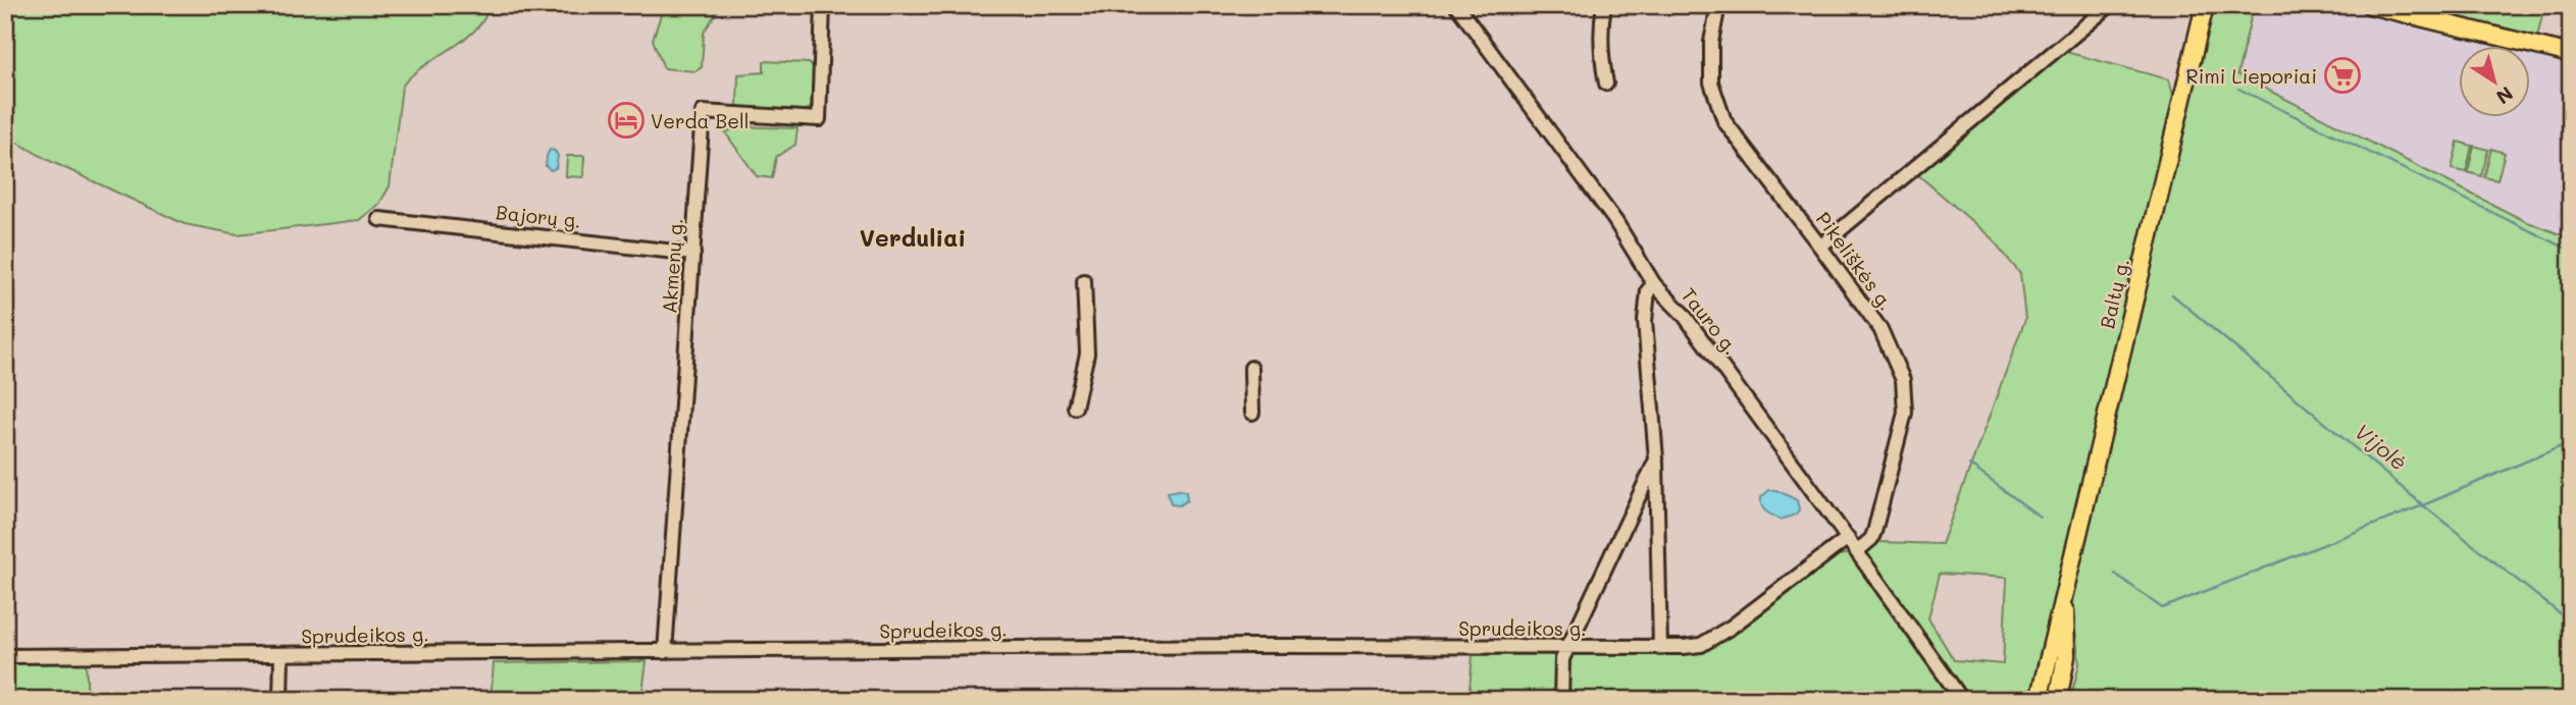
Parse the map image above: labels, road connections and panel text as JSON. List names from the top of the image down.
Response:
{
  "streets": {
    "main road": ["Baltų g."],
    "street": [
      "Bajorų g.",
      "Pikeliškės g.",
      "Akmenų g.",
      "Tauro g.",
      "Sprudeikos g."
    ]
  },
  "crossings": [
    ["Bajorų g.", "Akmenų g."],
    ["Pikeliškės g.", "Tauro g."],
    ["Akmenų g.", "Sprudeikos g."],
    ["Tauro g.", "Sprudeikos g."]
  ],
  "districts": ["Verduliai"],
  "water": ["Vijolė"],
  "places": {
    "supermarket": ["Rimi Lieporiai"],
    "hotel": ["Verda Bell"]
  },
  "north": "bottom right"
}
